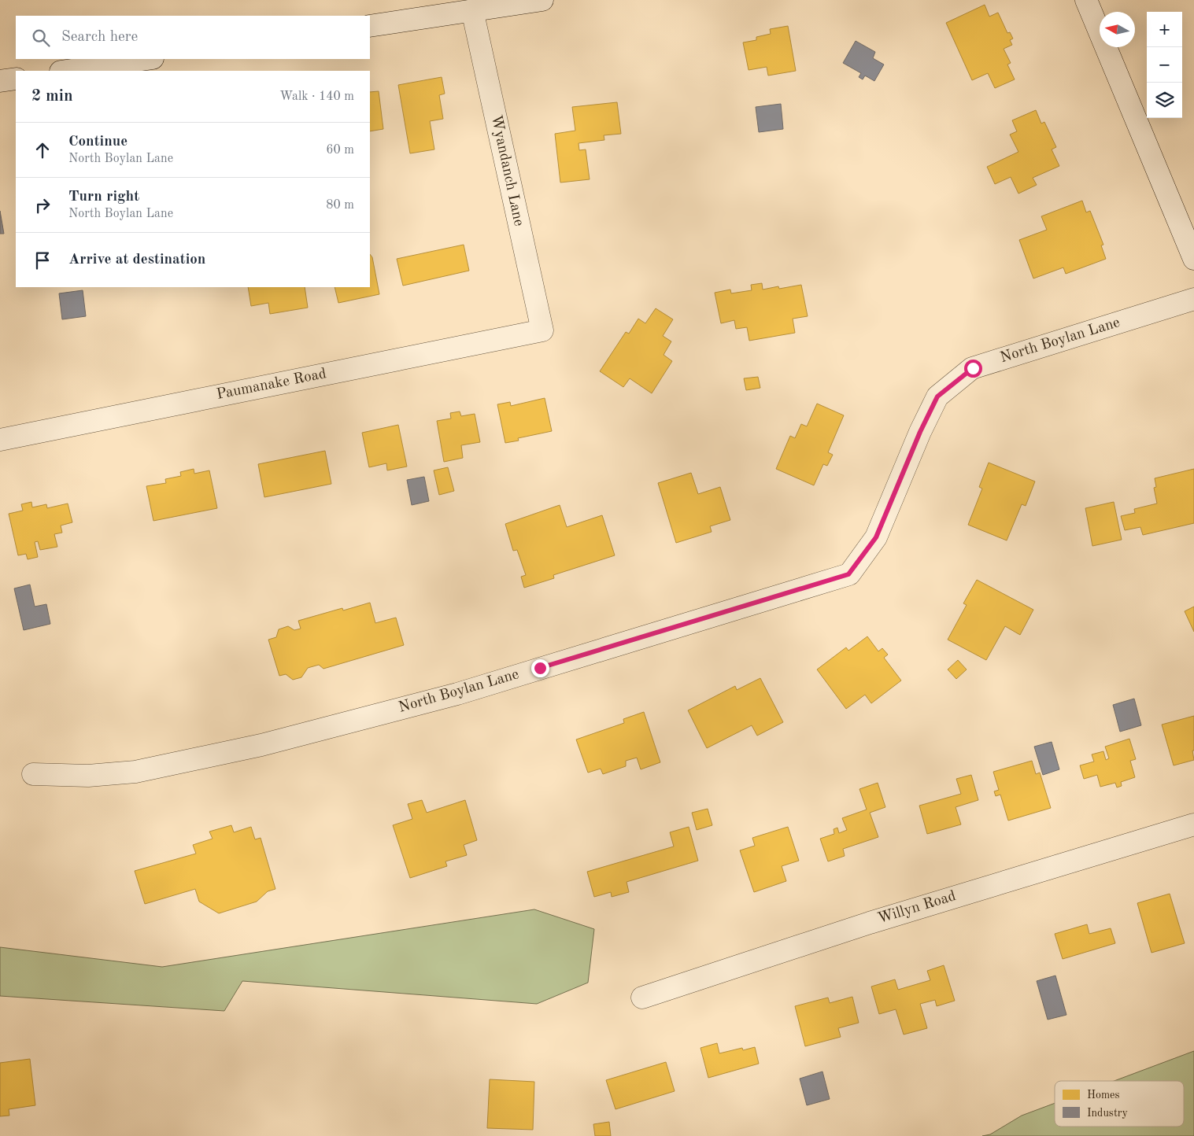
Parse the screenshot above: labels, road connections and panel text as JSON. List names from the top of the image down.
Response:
{
  "streets": {
    "street": [
      "Wyandanch Lane",
      "North Boylan Lane",
      "Paumanake Road",
      "Willyn Road"
    ]
  },
  "crossings": [
    ["Wyandanch Lane", "Paumanake Road"]
  ],
  "legend": ["Homes", "Industry"],
  "north": "left",
  "page": {
    "map_buttons": ["+", "−"],
    "search": "Search here",
    "heading": ["2 min", "Walk · 140 m"],
    "list": [
      ["Continue", "North Boylan Lane", "60 m"],
      ["Turn right", "North Boylan Lane", "80 m"],
      "Arrive at destination"
    ]
  }
}
